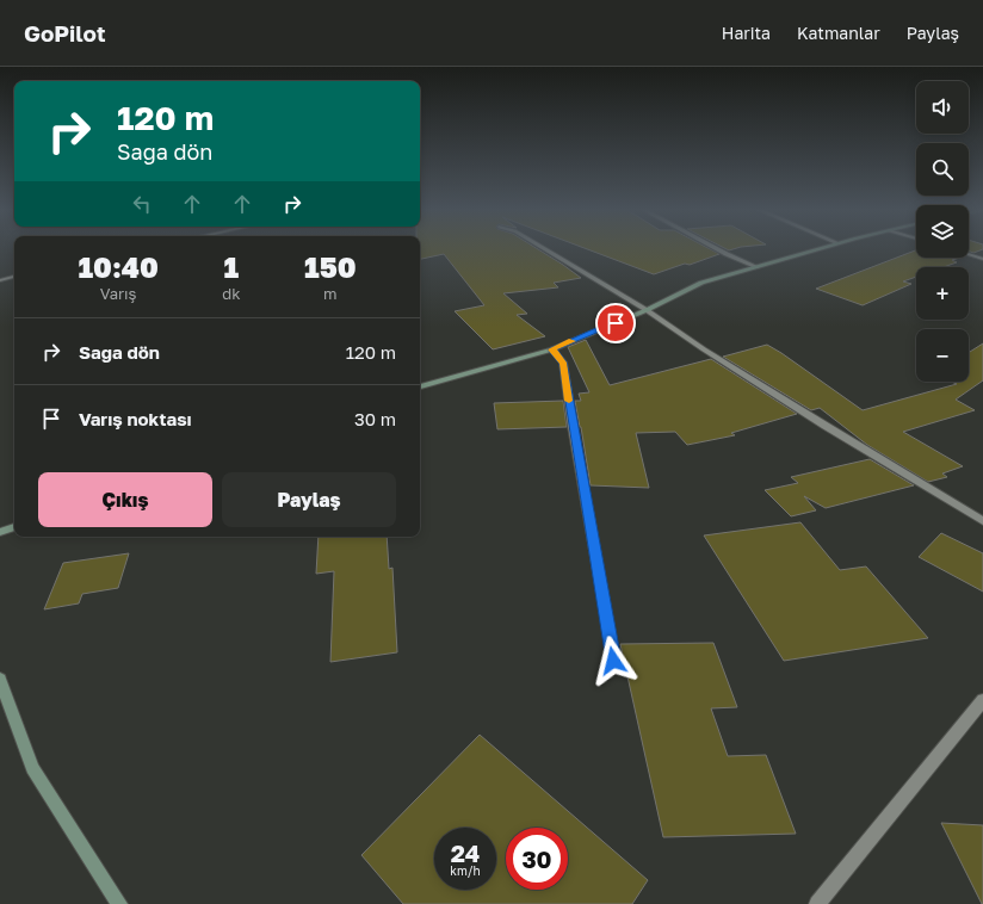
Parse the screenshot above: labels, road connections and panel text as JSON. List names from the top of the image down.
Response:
{
  "page": {
    "header": "GoPilot",
    "nav": ["Harita", "Katmanlar", "Paylaş"],
    "map_buttons": ["+", "−"],
    "turn": ["120 m", "Sağa dön"],
    "eta": [
      "10:40",
      "Varış",
      "1",
      "dk",
      "150",
      "m"
    ],
    "list": [
      {
        "name": "Sağa dön",
        "value": "120 m"
      },
      {
        "name": "Varış noktası",
        "value": "30 m"
      }
    ],
    "buttons": ["Çıkış", "Paylaş"],
    "speed": "24 km/h",
    "limit": "30"
  }
}
